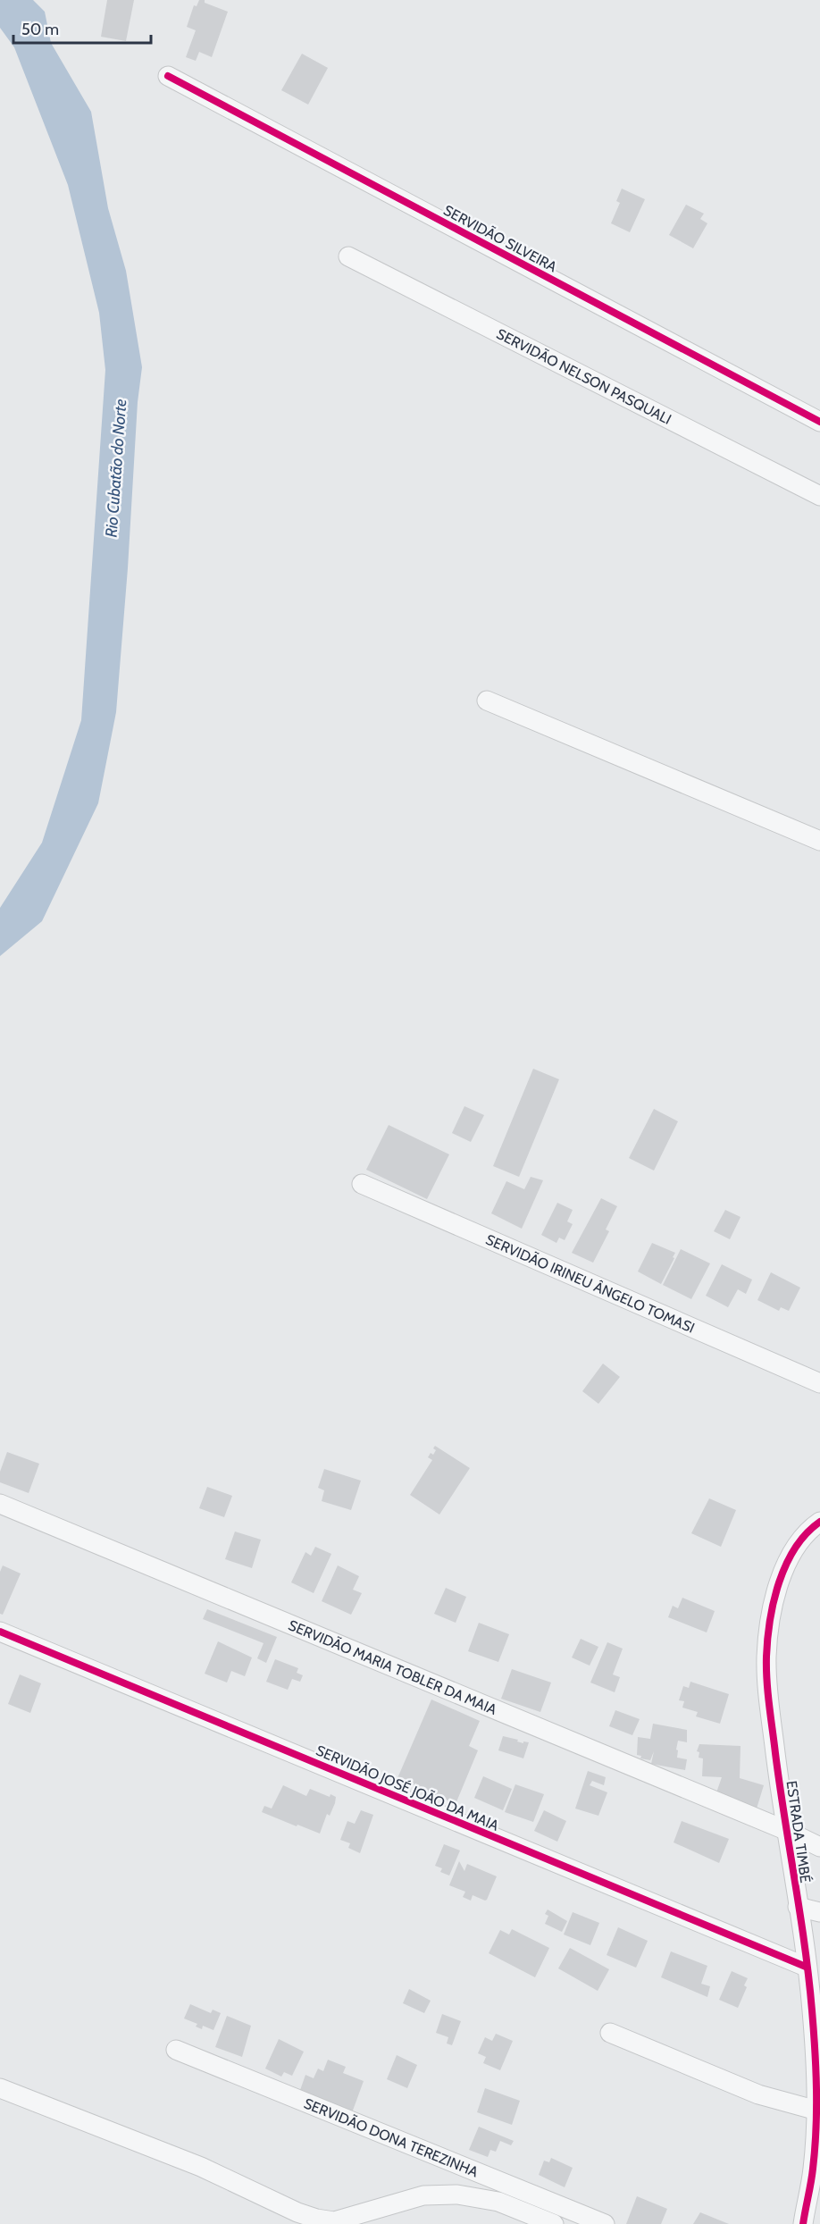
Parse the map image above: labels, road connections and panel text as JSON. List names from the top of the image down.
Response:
{
  "streets": {
    "street": [
      "SERVIDÃO SILVEIRA",
      "SERVIDÃO NELSON PASQUALI",
      "SERVIDÃO IRINEU ÂNGELO TOMASI",
      "SERVIDÃO MARIA TOBLER DA MAIA",
      "SERVIDÃO JOSÉ JOÃO DA MAIA",
      "ESTRADA TIMBÉ",
      "SERVIDÃO DONA TEREZINHA"
    ]
  },
  "crossings": [
    ["SERVIDÃO MARIA TOBLER DA MAIA", "ESTRADA TIMBÉ"],
    ["SERVIDÃO JOSÉ JOÃO DA MAIA", "ESTRADA TIMBÉ"]
  ],
  "water": ["Rio Cubatão do Norte"],
  "scale_bar": "50 m"
}
